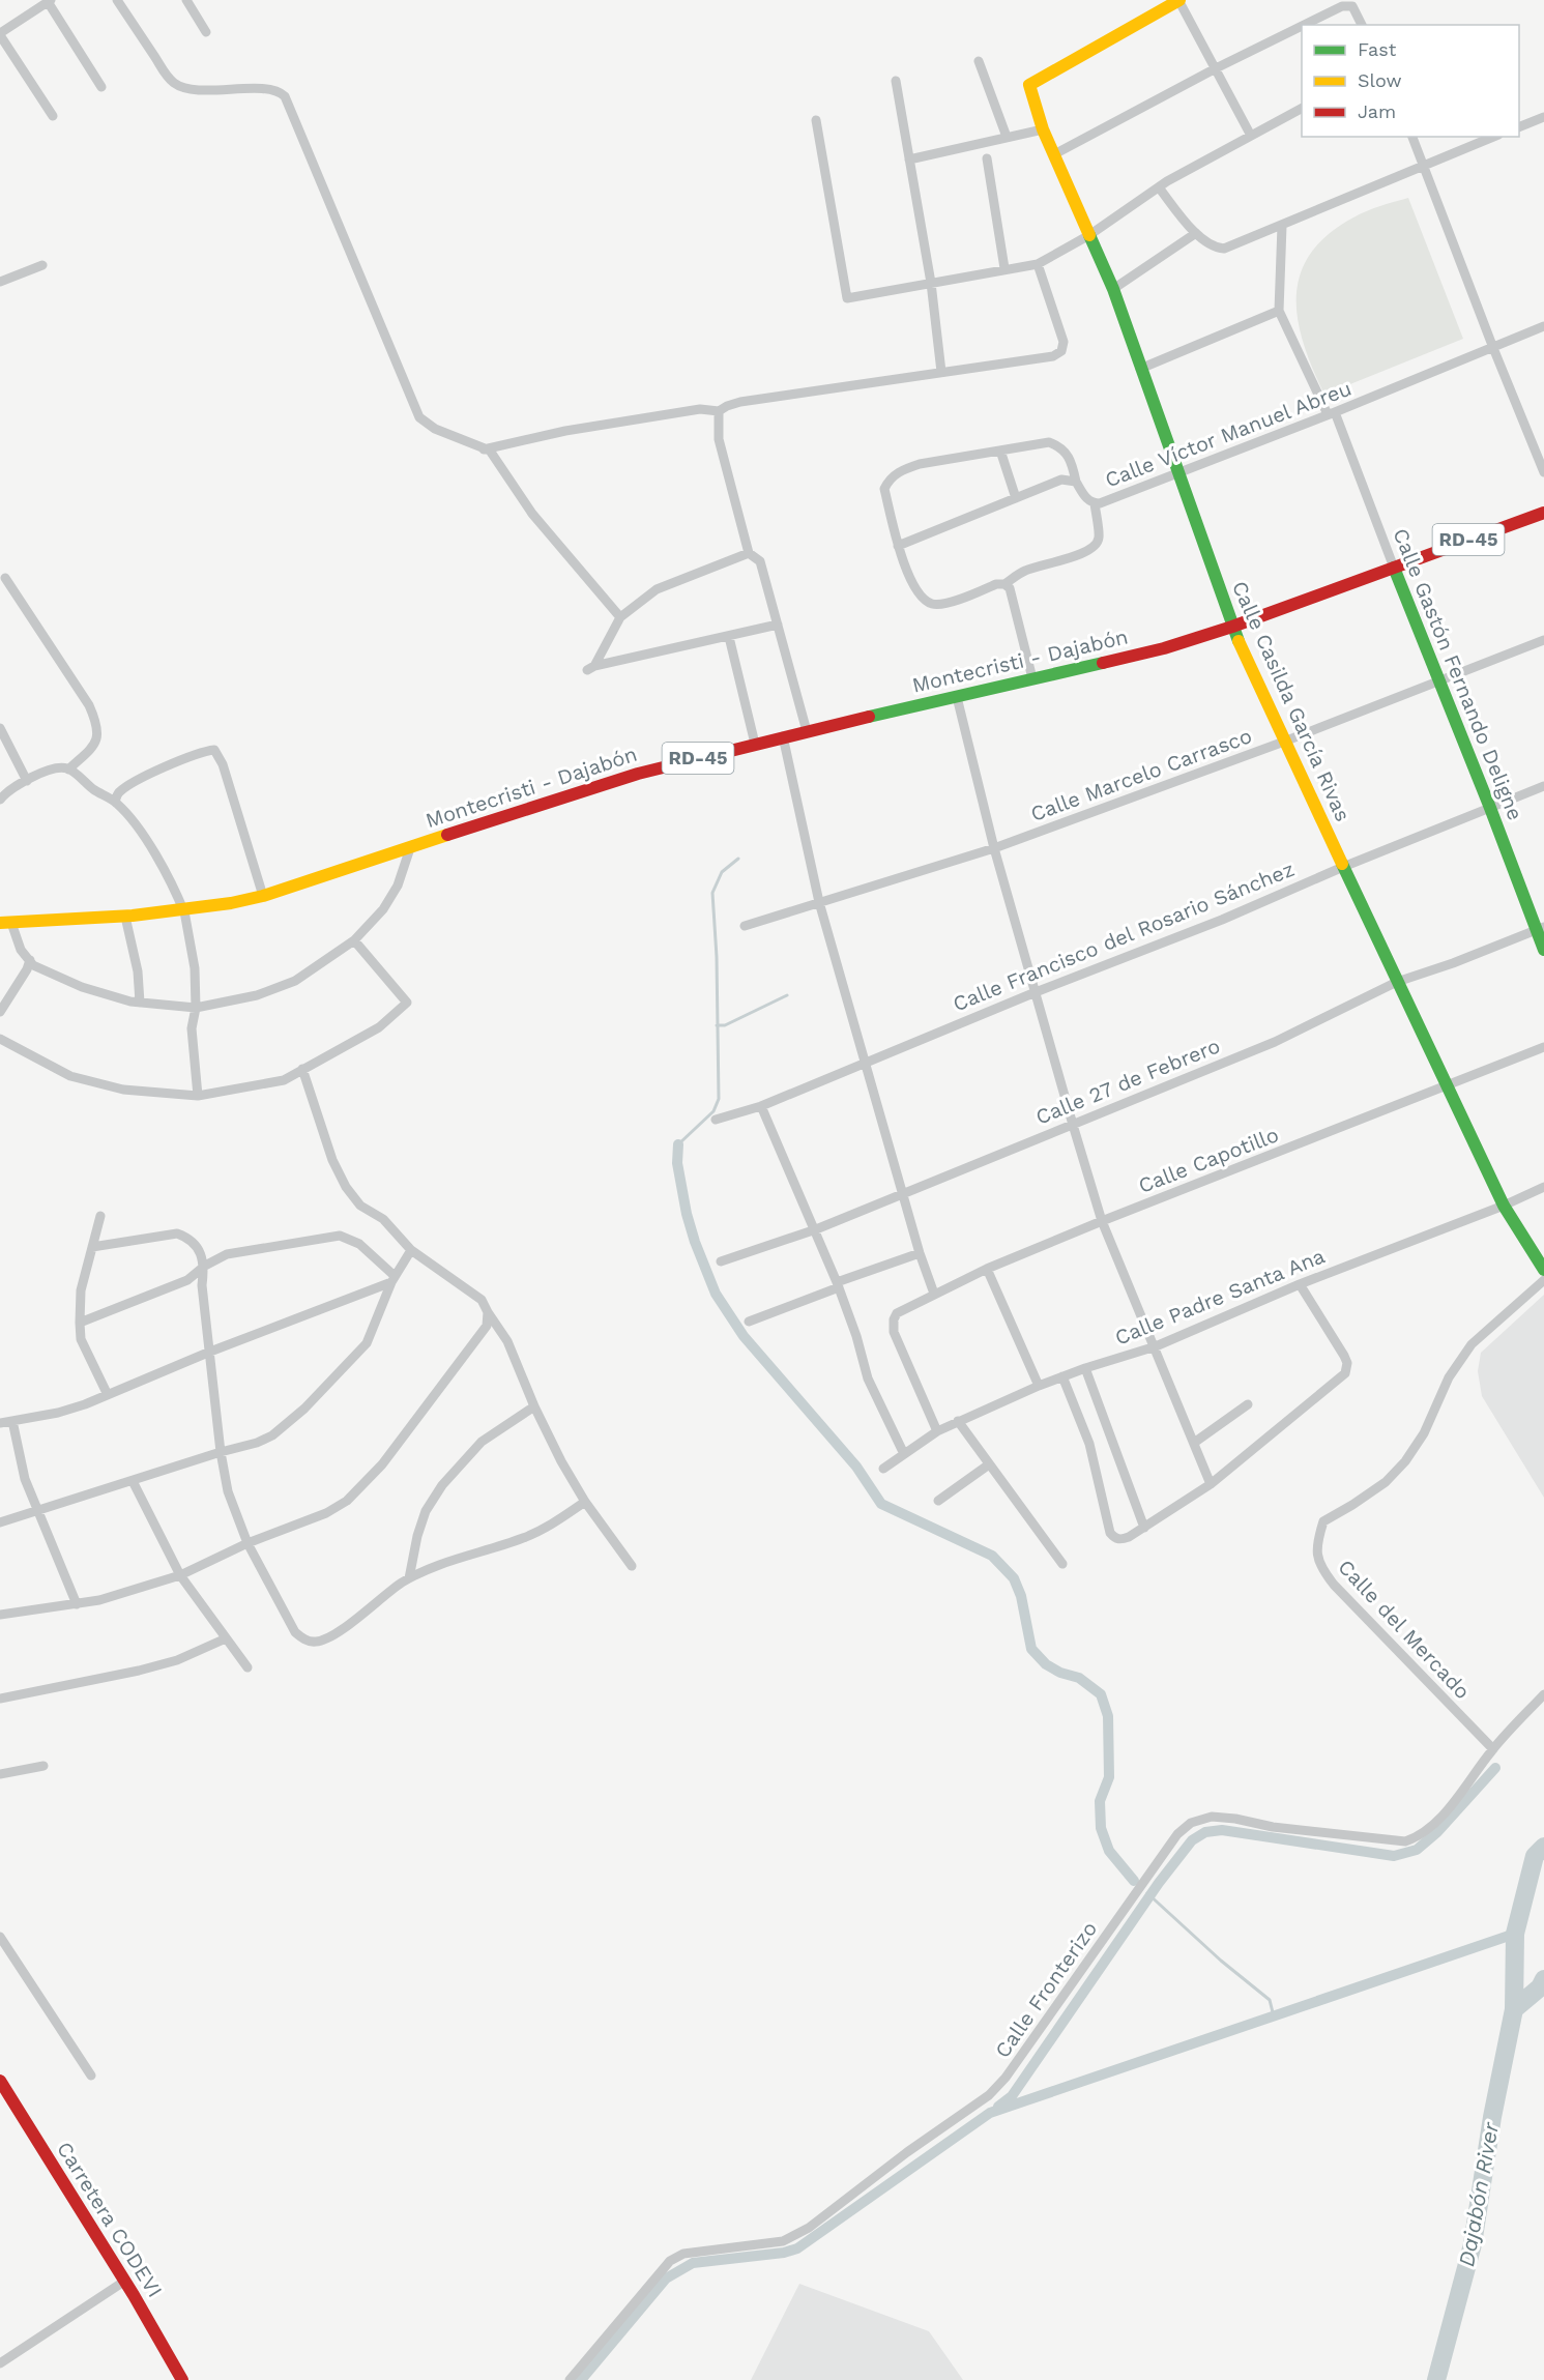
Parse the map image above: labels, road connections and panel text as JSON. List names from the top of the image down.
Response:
{
  "streets": {
    "main road": [
      "RD-45",
      "Montecristi - Dajabón",
      "Calle Gastón Fernando Deligne",
      "Calle Casilda García Rivas",
      "Carretera CODEVI"
    ],
    "street": [
      "Calle Víctor Manuel Abreu",
      "Calle Marcelo Carrasco",
      "Calle Francisco del Rosario Sánchez",
      "Calle 27 de Febrero",
      "Calle Capotillo",
      "Calle Padre Santa Ana",
      "Calle del Mercado",
      "Calle Fronterizo"
    ]
  },
  "crossings": [
    ["Calle Víctor Manuel Abreu", "Calle Gastón Fernando Deligne"],
    ["Calle Víctor Manuel Abreu", "Calle Casilda García Rivas"],
    ["RD-45", "Montecristi - Dajabón"],
    ["RD-45", "Calle Gastón Fernando Deligne"],
    ["Montecristi - Dajabón", "Calle Gastón Fernando Deligne"],
    ["Montecristi - Dajabón", "Calle Casilda García Rivas"],
    ["Calle Gastón Fernando Deligne", "Calle Marcelo Carrasco"],
    ["Calle Gastón Fernando Deligne", "Calle Francisco del Rosario Sánchez"],
    ["Calle Gastón Fernando Deligne", "Calle 27 de Febrero"],
    ["Calle Casilda García Rivas", "Calle Marcelo Carrasco"],
    ["Calle Casilda García Rivas", "Calle Francisco del Rosario Sánchez"],
    ["Calle Casilda García Rivas", "Calle 27 de Febrero"],
    ["Calle Casilda García Rivas", "Calle Capotillo"],
    ["Calle Casilda García Rivas", "Calle Padre Santa Ana"],
    ["Calle Capotillo", "Calle Padre Santa Ana"],
    ["Calle del Mercado", "Calle Fronterizo"]
  ],
  "water": ["Dajabón River"],
  "legend": ["Fast", "Slow", "Jam"]
}
